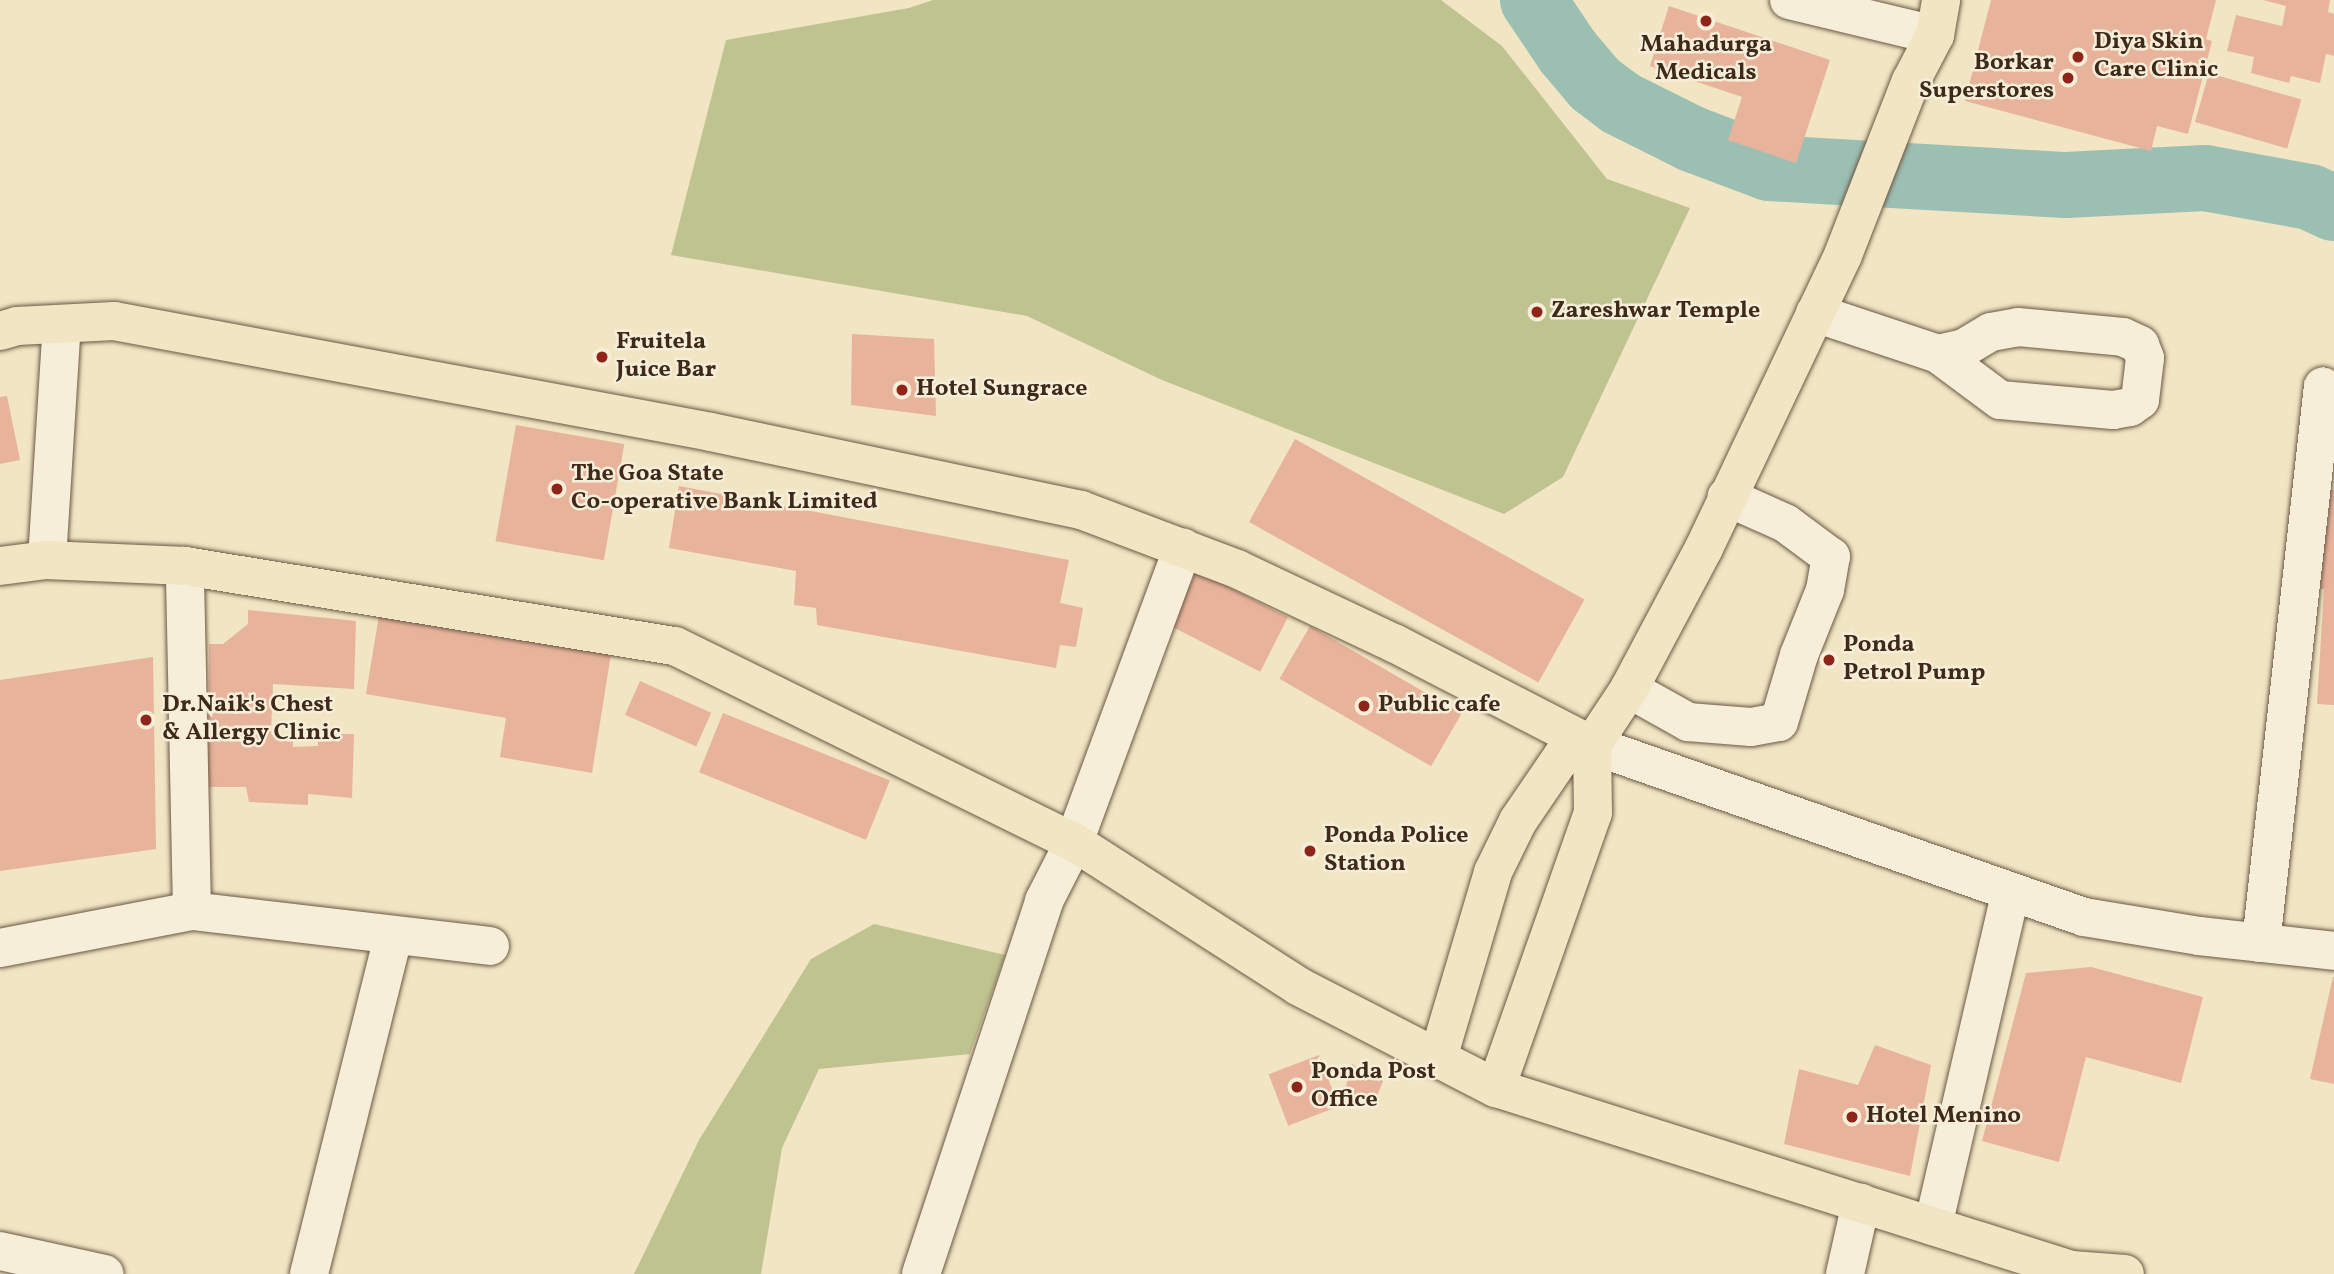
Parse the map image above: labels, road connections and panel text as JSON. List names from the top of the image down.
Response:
{
  "places": [
    "Mahadurga Medicals",
    "Diya Skin Care Clinic",
    "Borkar Superstores",
    "Zareshwar Temple",
    "Fruitela Juice Bar",
    "Hotel Sungrace",
    "The Goa State Co-operative Bank Limited",
    "Ponda Petrol Pump",
    "Public cafe",
    "Dr.Naik's Chest & Allergy Clinic",
    "Ponda Police Station",
    "Ponda Post Office",
    "Hotel Menino"
  ]
}
